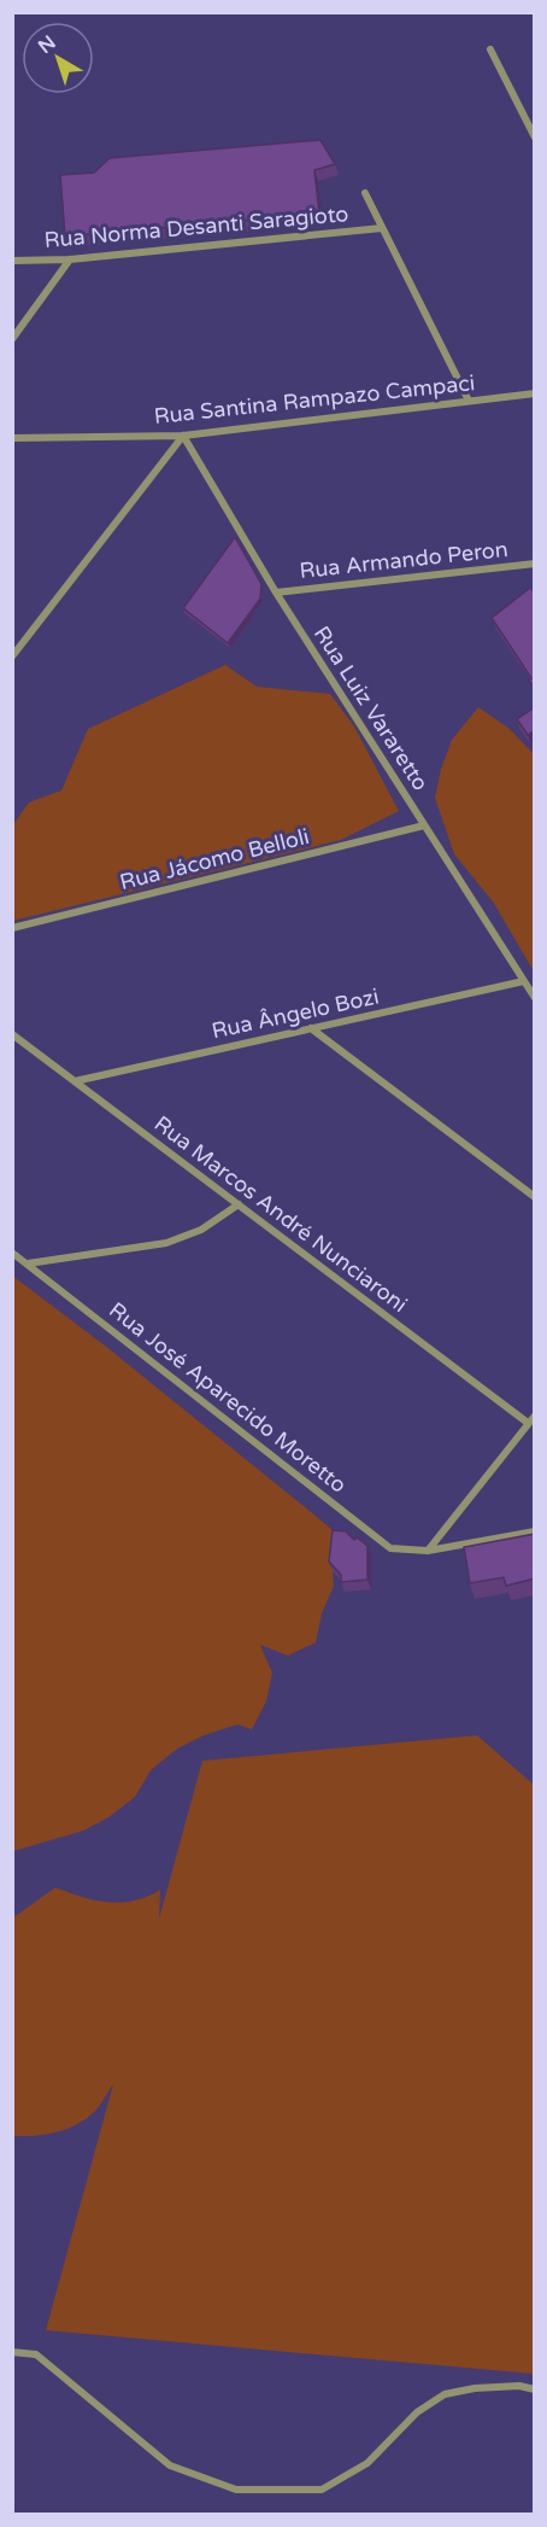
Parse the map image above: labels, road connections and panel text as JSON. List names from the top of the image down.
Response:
{
  "streets": {
    "street": [
      "Rua Norma Desanti Saragioto",
      "Rua Santina Rampazo Campaci",
      "Rua Armando Peron",
      "Rua Luiz Vararetto",
      "Rua Jácomo Belloli",
      "Rua Ângelo Bozi",
      "Rua Marcos André Nunciaroni",
      "Rua José Aparecido Moretto"
    ]
  },
  "crossings": [
    ["Rua Santina Rampazo Campaci", "Rua Luiz Vararetto"],
    ["Rua Armando Peron", "Rua Luiz Vararetto"],
    ["Rua Luiz Vararetto", "Rua Jácomo Belloli"],
    ["Rua Luiz Vararetto", "Rua Ângelo Bozi"],
    ["Rua Ângelo Bozi", "Rua Marcos André Nunciaroni"]
  ],
  "north": "top left"
}
